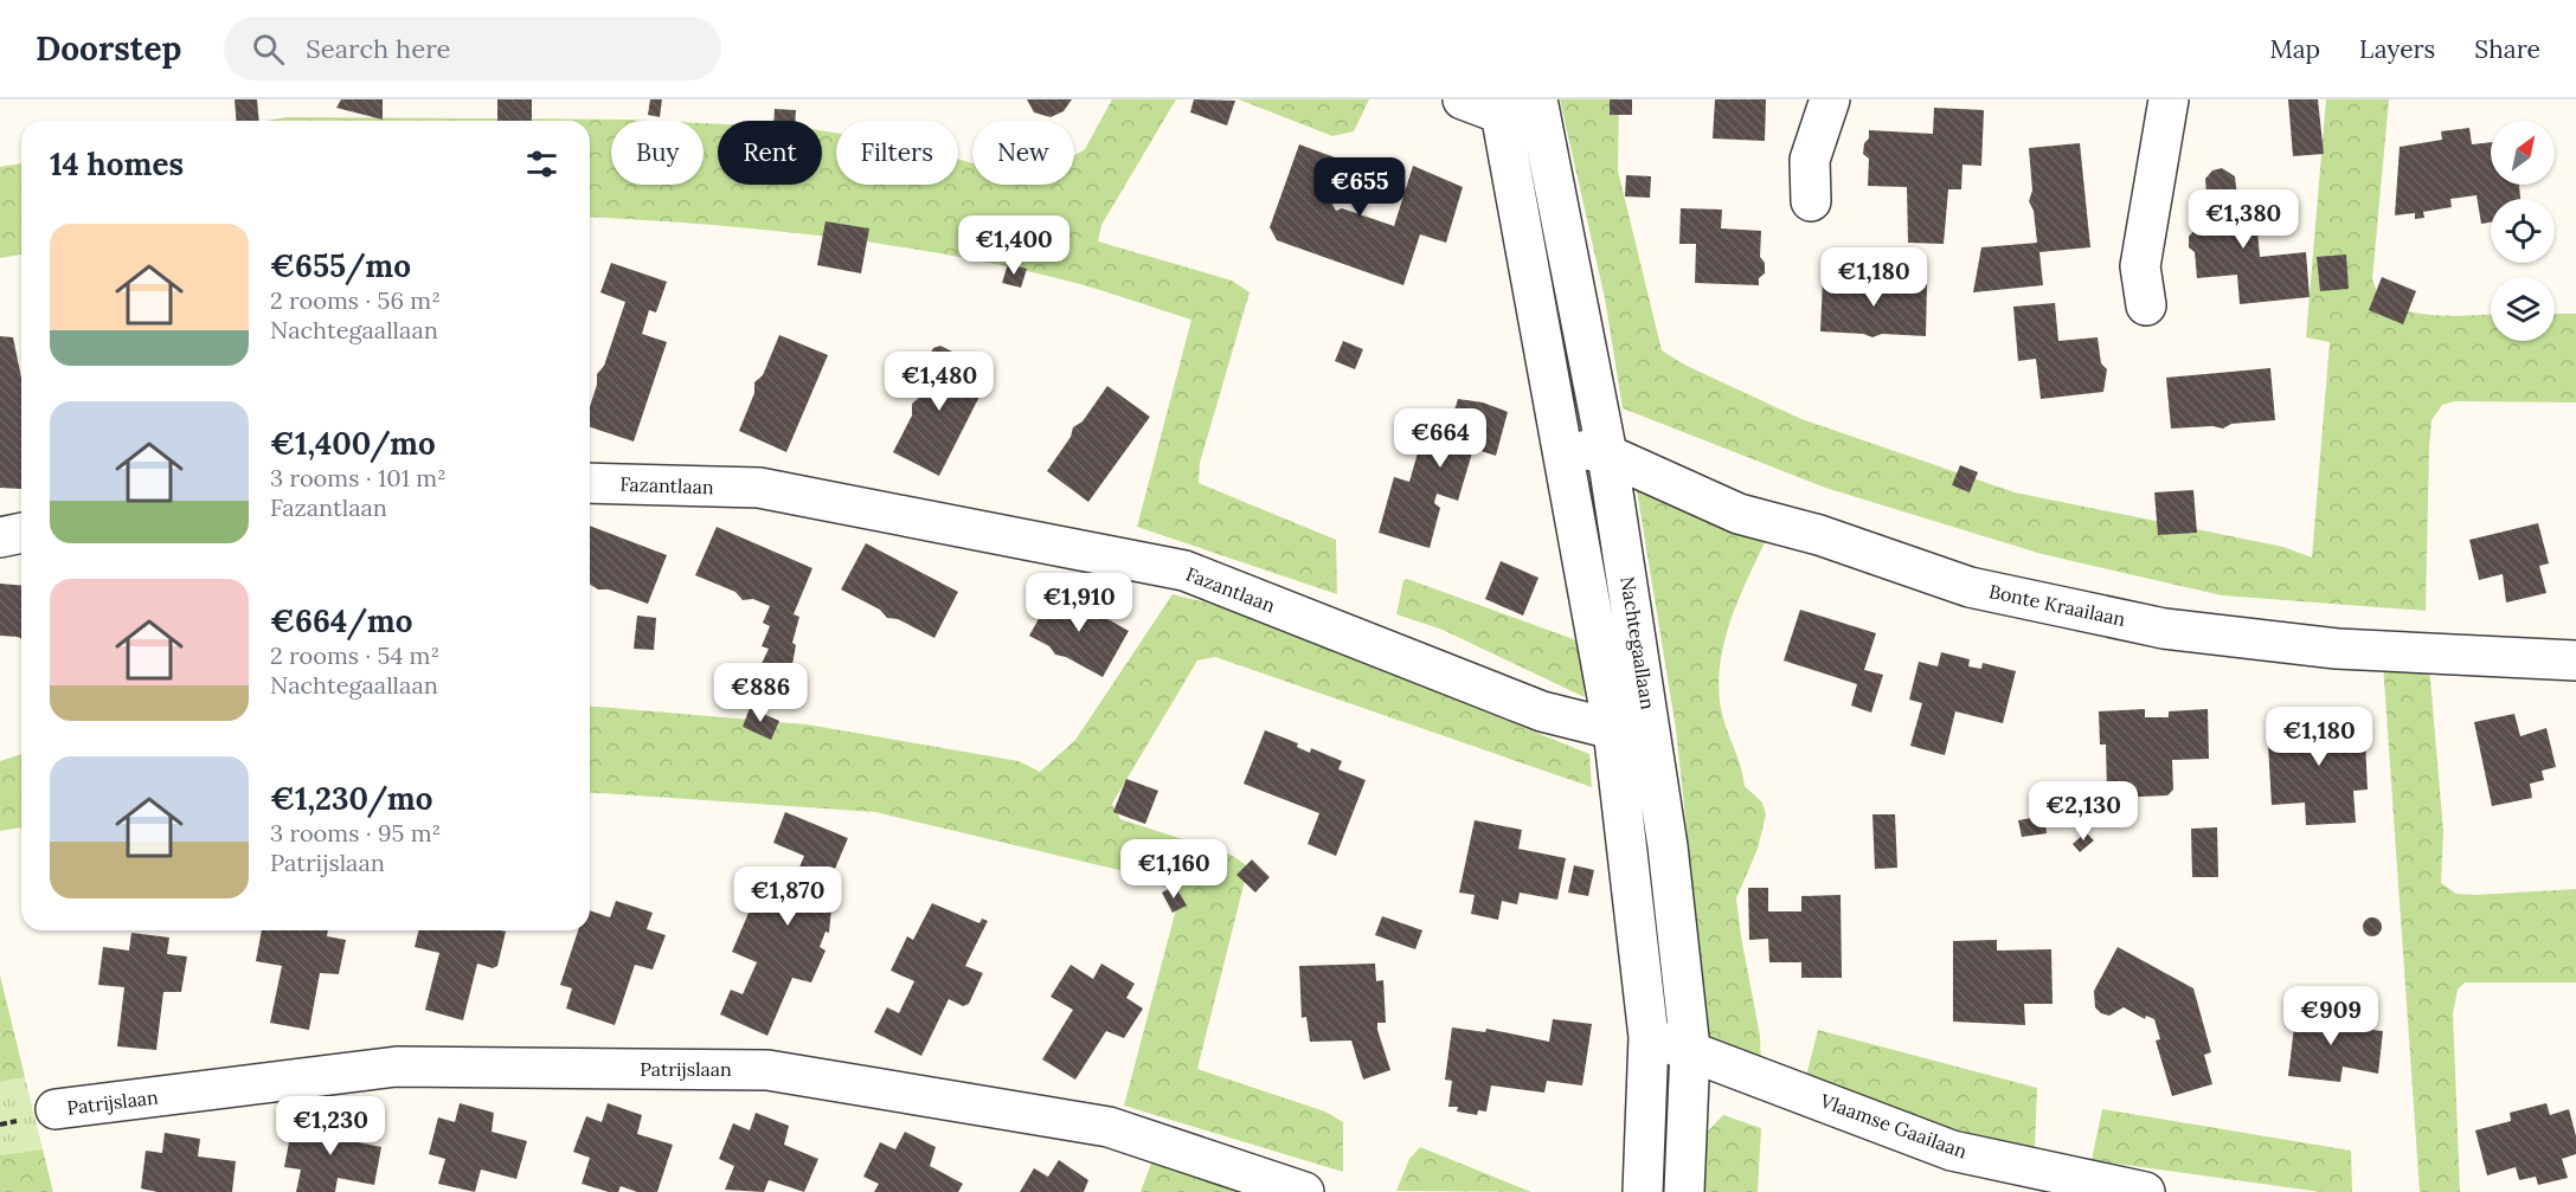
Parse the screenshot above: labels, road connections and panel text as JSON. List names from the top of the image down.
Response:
{
  "streets": {
    "street": [
      "Fazantlaan",
      "Bonte Kraailaan",
      "Nachtegaallaan",
      "Patrijslaan",
      "Vlaamse Gaailaan"
    ]
  },
  "crossings": [
    ["Fazantlaan", "Nachtegaallaan"],
    ["Bonte Kraailaan", "Nachtegaallaan"],
    ["Nachtegaallaan", "Vlaamse Gaailaan"]
  ],
  "north": "top right",
  "page": {
    "header": "Doorstep",
    "search": "Search here",
    "nav": ["Map", "Layers", "Share"],
    "chip": [
      "Buy",
      "Rent",
      "Filters",
      "New"
    ],
    "heading": "14 homes",
    "price": [
      "€655",
      "€1,380",
      "€1,400",
      "€1,180",
      "€1,480",
      "€664",
      "€1,910",
      "€886",
      "€1,180",
      "€2,130",
      "€1,160",
      "€1,870",
      "€909",
      "€1,230"
    ],
    "list": [
      {
        "name": "€655/mo",
        "note": "2 rooms · 56 m² · Nachtegaallaan"
      },
      {
        "name": "€1,400/mo",
        "note": "3 rooms · 101 m² · Fazantlaan"
      },
      {
        "name": "€664/mo",
        "note": "2 rooms · 54 m² · Nachtegaallaan"
      },
      {
        "name": "€1,230/mo",
        "note": "3 rooms · 95 m² · Patrijslaan"
      }
    ]
  }
}
